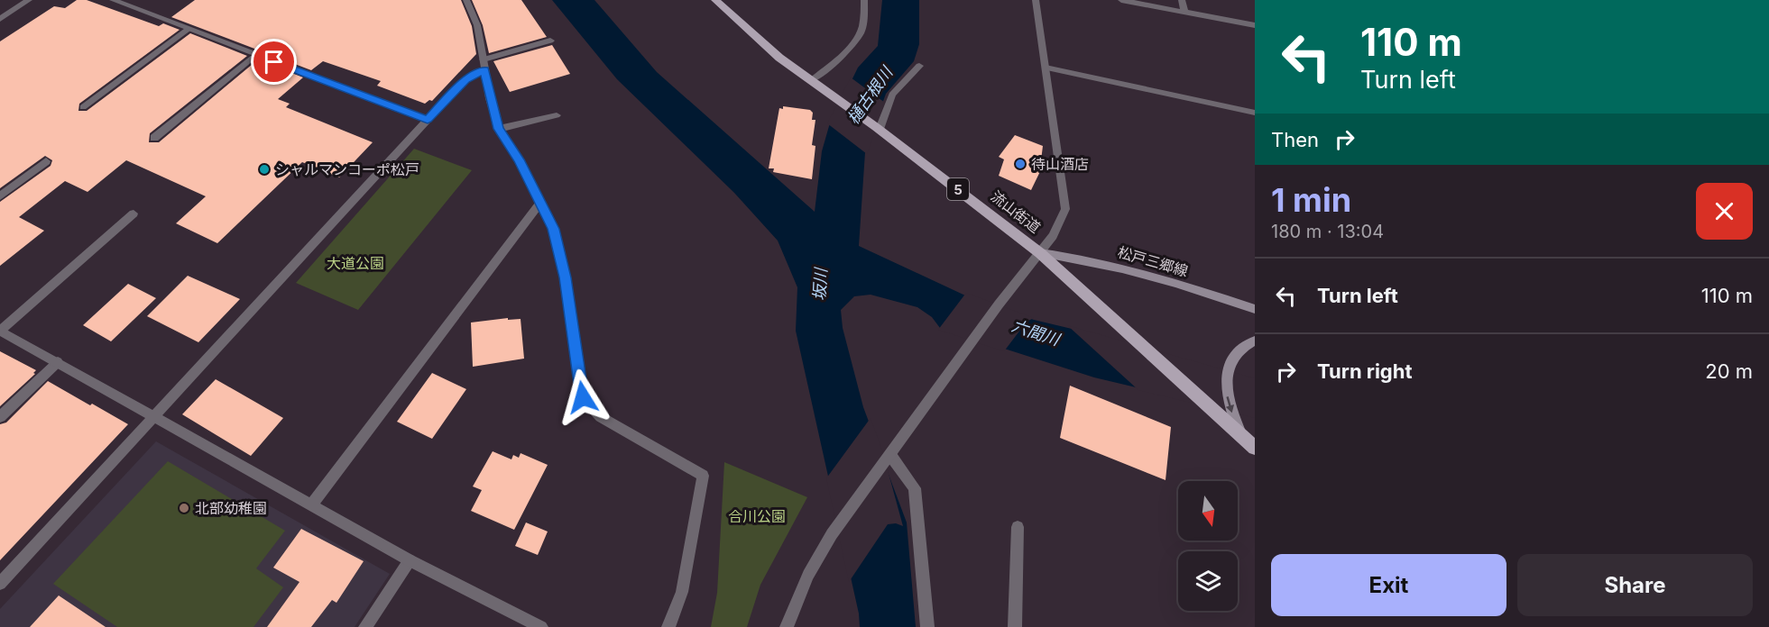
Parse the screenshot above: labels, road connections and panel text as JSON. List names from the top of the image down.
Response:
{
  "streets": {
    "main road": ["5", "流山街道", "松戸三郷線"]
  },
  "crossings": [
    ["流山街道", "松戸三郷線"]
  ],
  "water": ["樋古根川", "坂川", "六間川"],
  "parks": ["大道公園", "合川公園"],
  "places": ["待山酒店", "シャルマンコーポ松戸", "北部幼稚園"],
  "north": "bottom",
  "page": {
    "turn": ["110 m", "Turn left"],
    "then": "Then",
    "heading": ["1 min", "180 m · 13:04"],
    "list": [
      {
        "name": "Turn left",
        "value": "110 m"
      },
      {
        "name": "Turn right",
        "value": "20 m"
      }
    ],
    "buttons": ["Exit", "Share"]
  }
}
